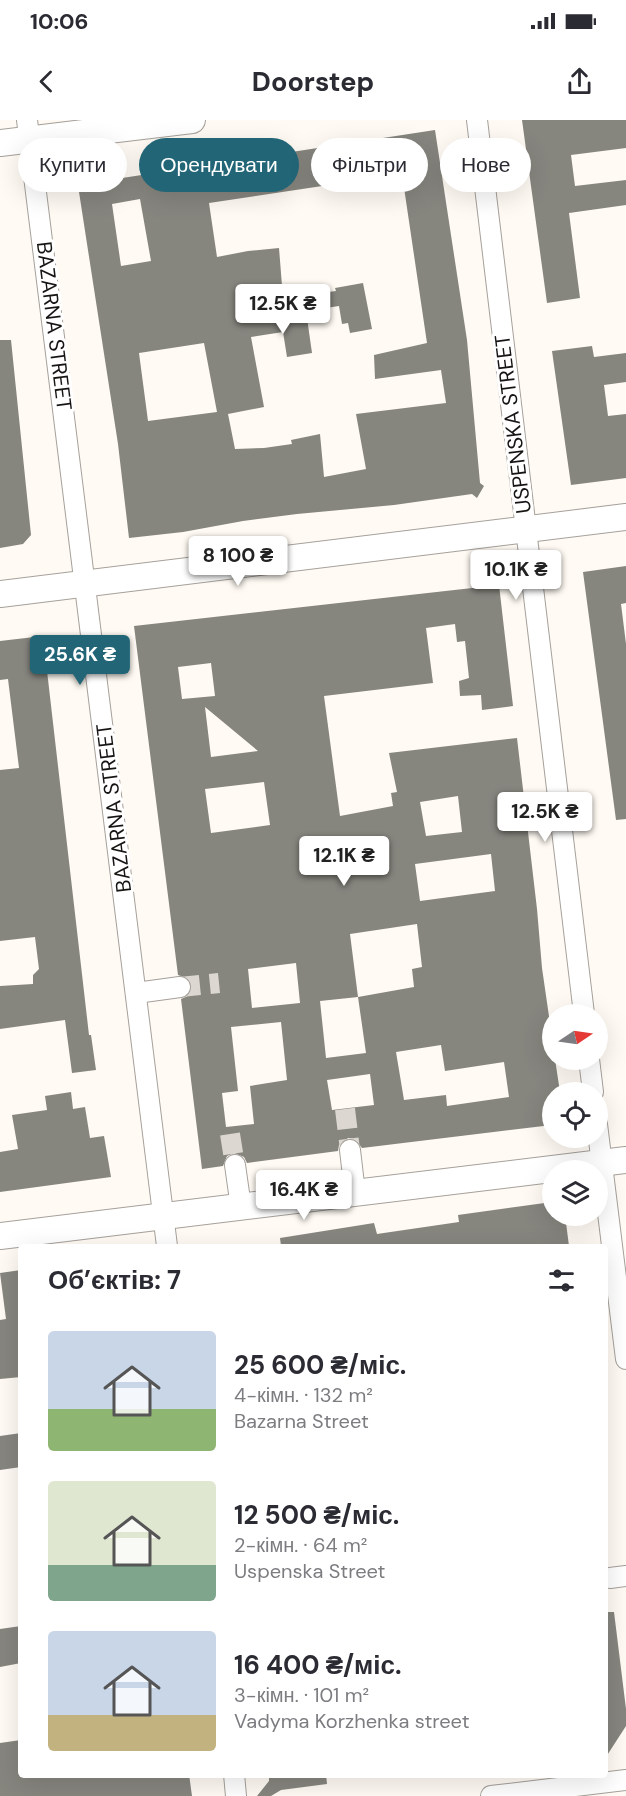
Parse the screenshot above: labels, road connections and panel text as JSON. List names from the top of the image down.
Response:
{
  "streets": {
    "street": ["BAZARNA STREET", "USPENSKA STREET"]
  },
  "north": "right",
  "page": {
    "status": "10:06",
    "header": "Doorstep",
    "chip": [
      "Купити",
      "Орендувати",
      "Фільтри",
      "Нове"
    ],
    "price": [
      "12.5K ₴",
      "8 100 ₴",
      "10.1K ₴",
      "25.6K ₴",
      "12.5K ₴",
      "12.1K ₴",
      "16.4K ₴"
    ],
    "heading": "Об’єктів: 7",
    "list": [
      {
        "name": "25 600 ₴/міс.",
        "note": "4-кімн. · 132 m² · Bazarna Street"
      },
      {
        "name": "12 500 ₴/міс.",
        "note": "2-кімн. · 64 m² · Uspenska Street"
      },
      {
        "name": "16 400 ₴/міс.",
        "note": "3-кімн. · 101 m² · Vadyma Korzhenka street"
      }
    ]
  }
}
